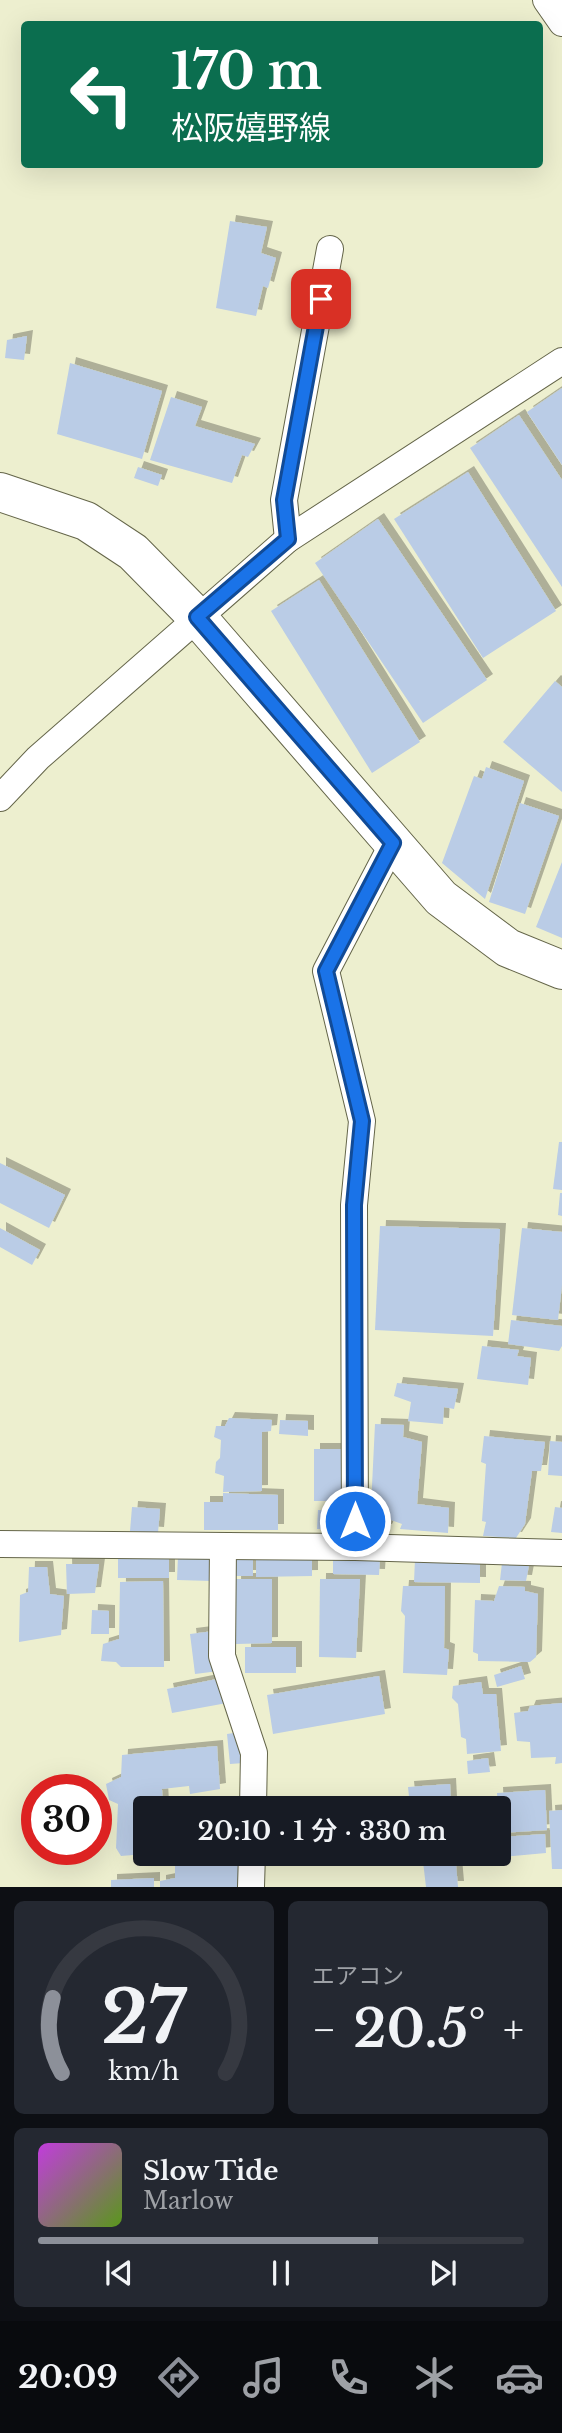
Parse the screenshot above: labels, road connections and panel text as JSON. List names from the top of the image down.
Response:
{
  "page": {
    "turn": ["170 m", "松阪嬉野線"],
    "limit": "30",
    "trip": "20:10 · 1 分 · 330 m",
    "tile": "エアコン",
    "heat": ["−", "20.5°", "+"],
    "song": ["Slow Tide", "Marlow"],
    "tabs": "20:09",
    "gauge": ["27", "km/h"]
  }
}
